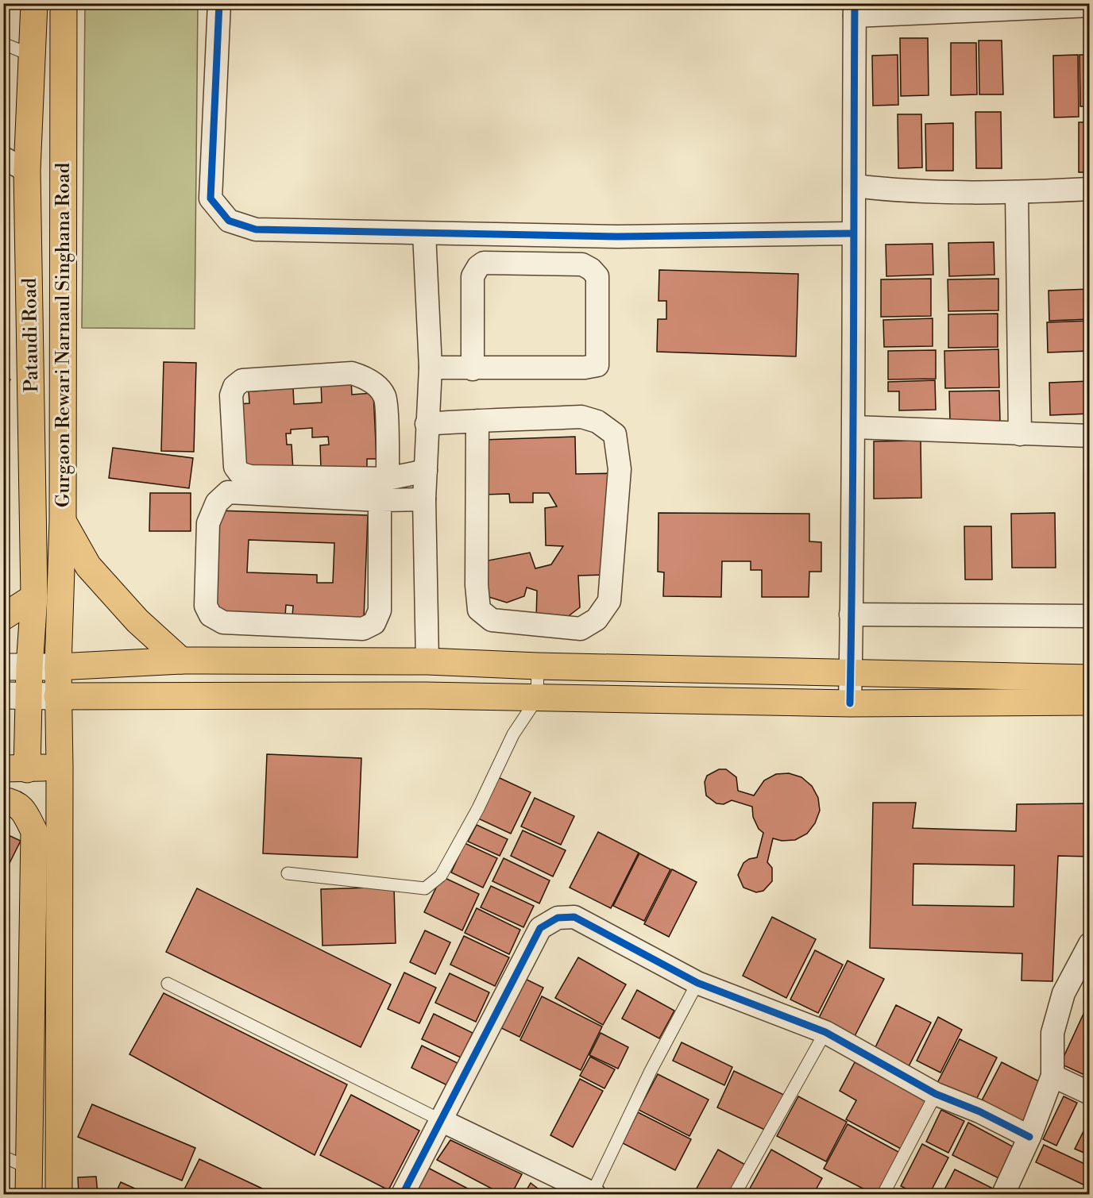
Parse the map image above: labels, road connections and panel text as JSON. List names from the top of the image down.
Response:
{
  "streets": {
    "main road": ["Pataudi Road", "Gurgaon Rewari Narnaul Singhana Road"]
  }
}
